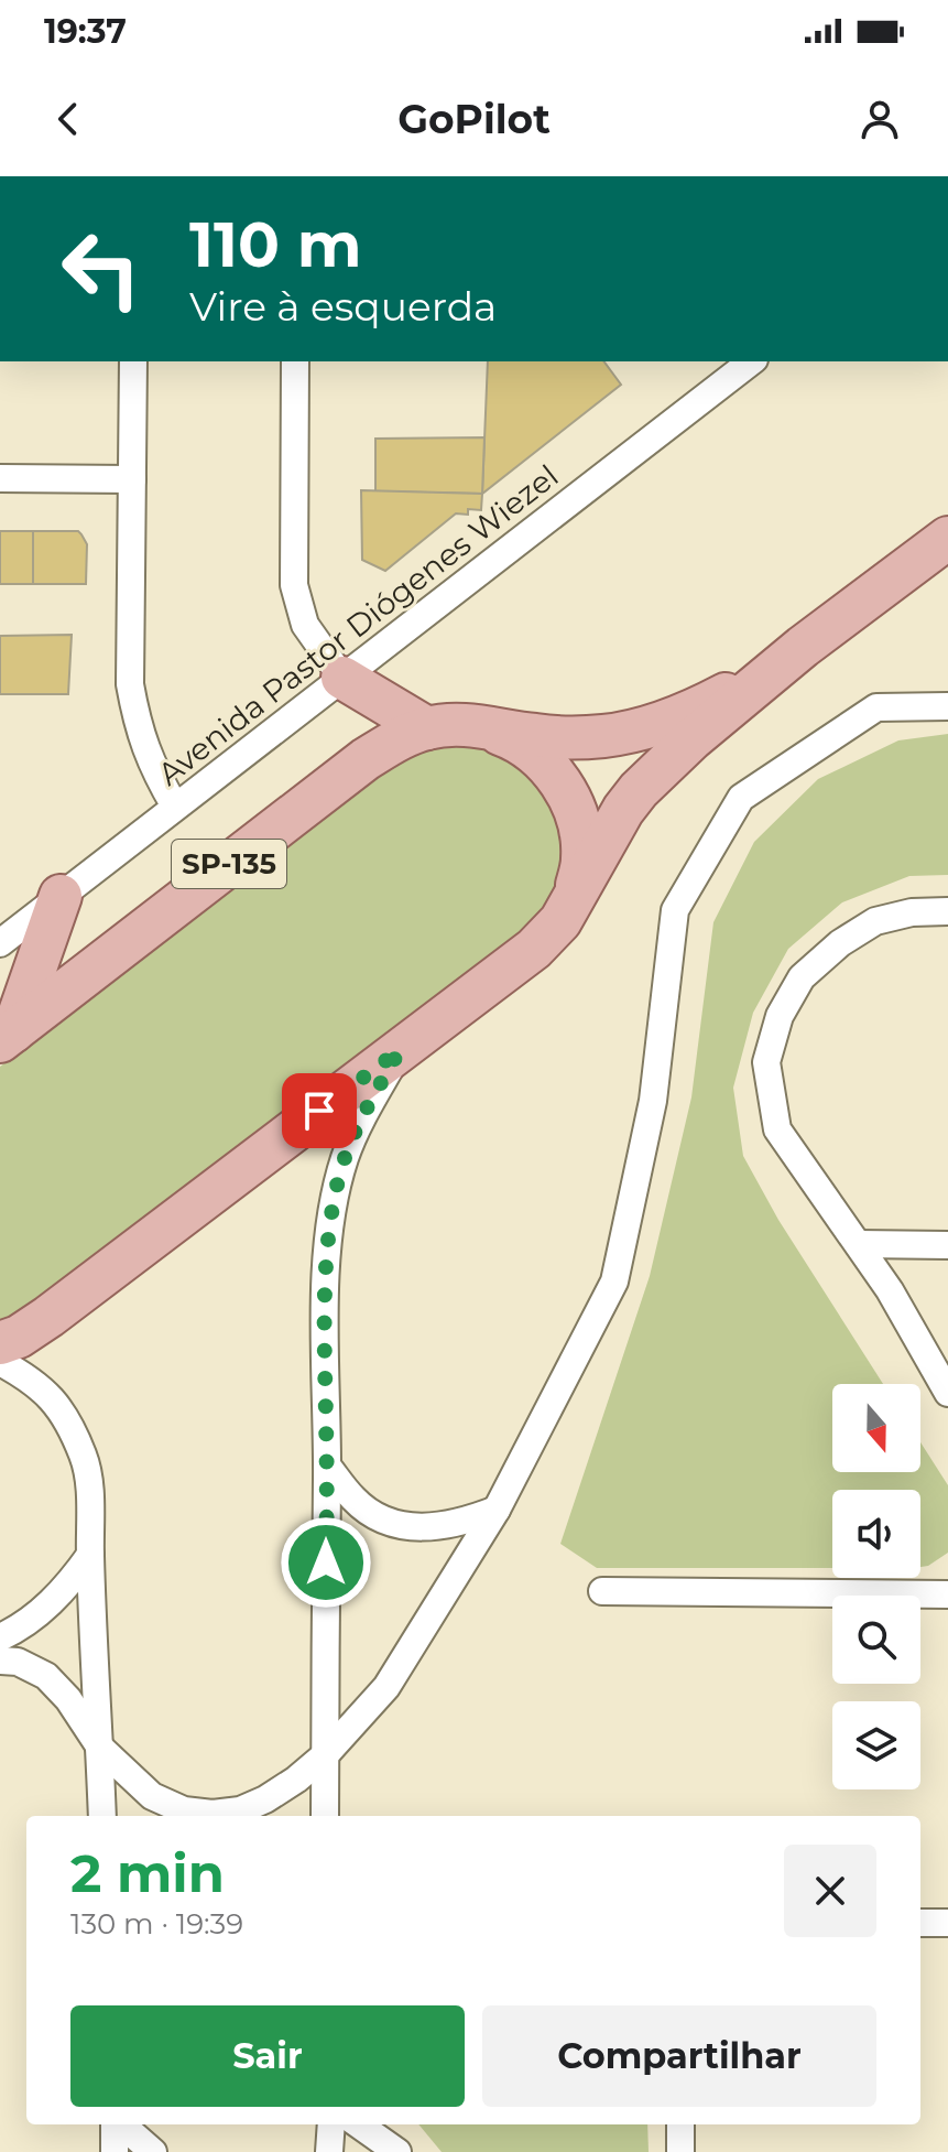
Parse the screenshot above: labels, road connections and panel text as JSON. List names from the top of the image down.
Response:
{
  "streets": {
    "main road": ["SP-135"],
    "street": ["Avenida Pastor Diógenes Wiezel"]
  },
  "north": "bottom",
  "page": {
    "status": "19:37",
    "header": "GoPilot",
    "turn": ["110 m", "Vire à esquerda"],
    "heading": ["2 min", "130 m · 19:39"],
    "buttons": ["Sair", "Compartilhar"]
  }
}
